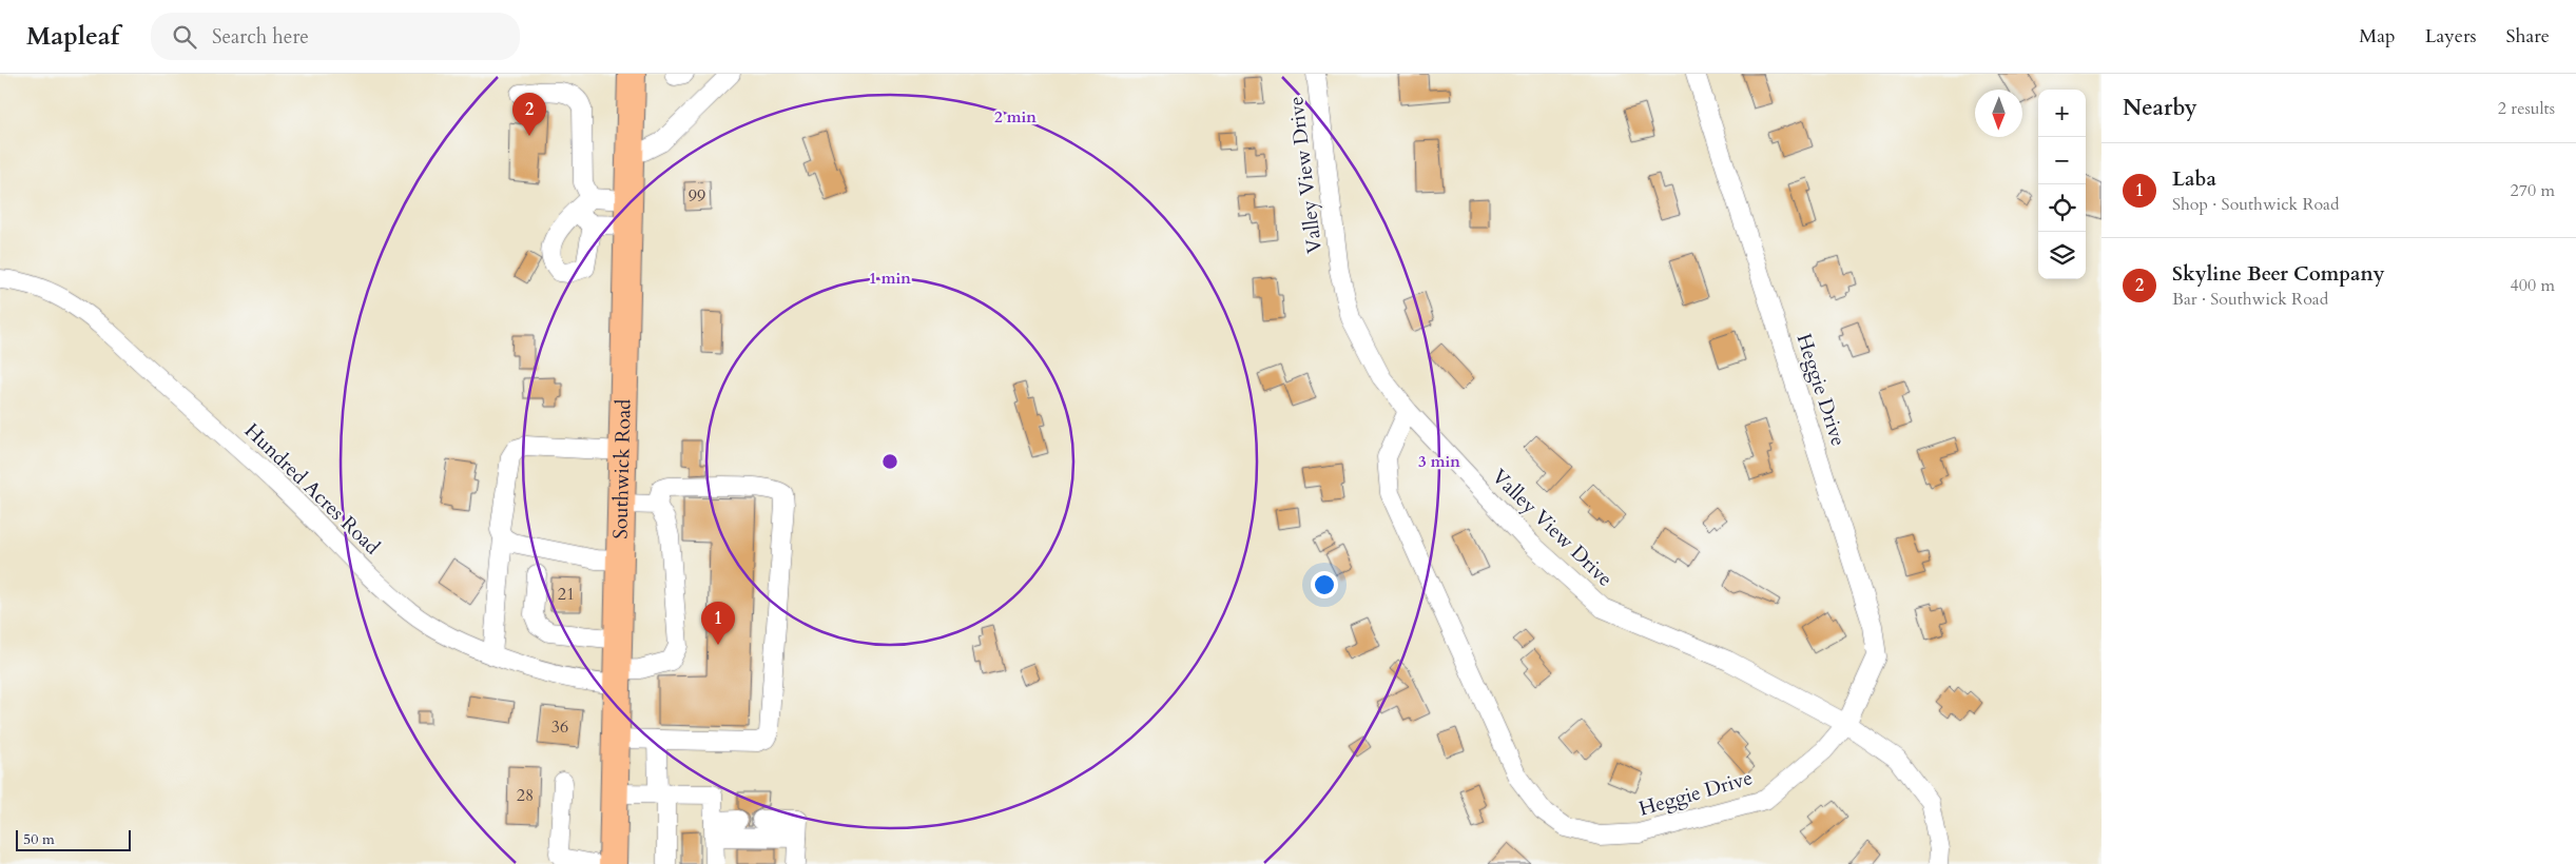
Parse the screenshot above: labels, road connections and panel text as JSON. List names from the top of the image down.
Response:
{
  "streets": {
    "highway": ["Southwick Road"],
    "street": ["Valley View Drive", "Heggie Drive", "Hundred Acres Road"]
  },
  "crossings": [
    ["Valley View Drive", "Heggie Drive"],
    ["Southwick Road", "Hundred Acres Road"]
  ],
  "house_numbers": [
    "99",
    "21",
    "36",
    "28"
  ],
  "scale_bar": "50 m",
  "north": "bottom",
  "page": {
    "header": "Mapleaf",
    "search": "Search here",
    "nav": ["Map", "Layers", "Share"],
    "heading": ["Nearby", "2 results"],
    "map_buttons": ["+", "−"],
    "pins": ["2", "1"],
    "list": [
      {
        "mark": "1",
        "name": "Laba",
        "note": "Shop · Southwick Road",
        "value": "270 m"
      },
      {
        "mark": "2",
        "name": "Skyline Beer Company",
        "note": "Bar · Southwick Road",
        "value": "400 m"
      }
    ],
    "scale": "50 m"
  },
  "rings": ["2 min", "1 min", "3 min"]
}
